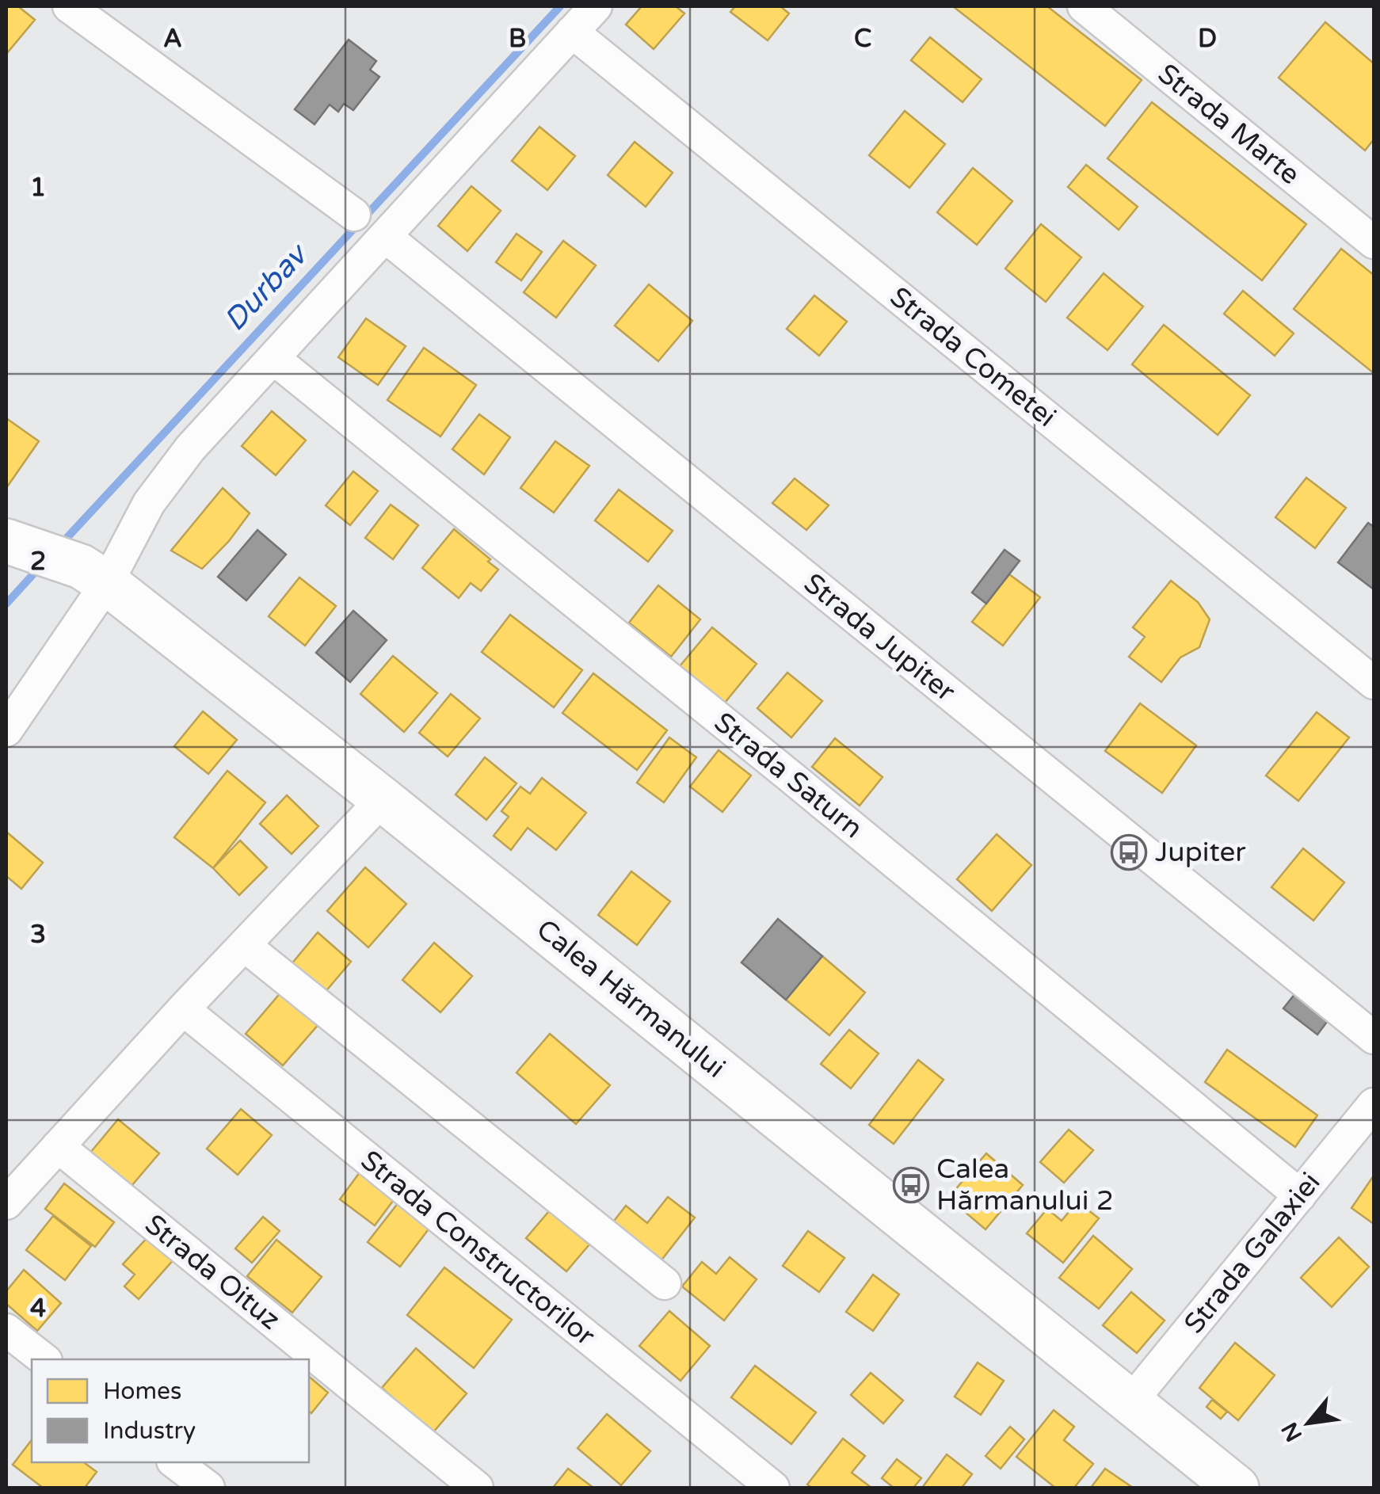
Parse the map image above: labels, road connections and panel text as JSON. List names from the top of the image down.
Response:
{
  "streets": {
    "street": [
      "Strada Marte",
      "Strada Cometei",
      "Strada Jupiter",
      "Strada Saturn",
      "Calea Hărmanului",
      "Strada Constructorilor",
      "Strada Galaxiei",
      "Strada Oituz"
    ]
  },
  "crossings": [
    ["Strada Saturn", "Strada Galaxiei"],
    ["Calea Hărmanului", "Strada Galaxiei"]
  ],
  "water": ["Durbav"],
  "places": {
    "bus stop": ["Jupiter", "Calea Hărmanului 2"]
  },
  "legend": ["Homes", "Industry"],
  "north": "bottom left",
  "grid": {
    "columns": [
      "A",
      "B",
      "C",
      "D"
    ],
    "rows": [
      "1",
      "2",
      "3",
      "4"
    ]
  }
}
